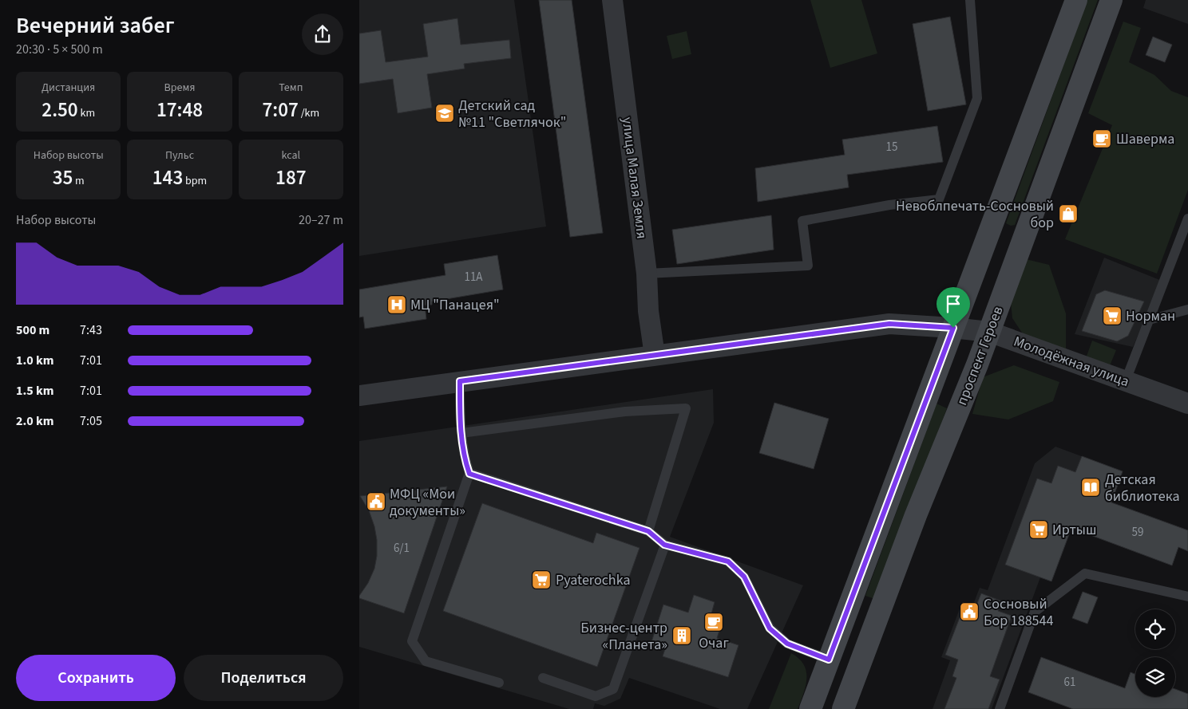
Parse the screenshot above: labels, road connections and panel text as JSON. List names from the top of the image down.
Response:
{
  "streets": {
    "main road": ["проспект Героев"],
    "street": ["улица Малая Земля", "Молодёжная улица"]
  },
  "crossings": [
    ["улица Малая Земля", "Молодёжная улица"],
    ["проспект Героев", "Молодёжная улица"]
  ],
  "places": {
    "school or university": ["Детский сад №11 \"Светлячок\""],
    "cafe": ["Шаверма", "Очаг"],
    "shop": ["Невоблпечать-Сосновый бор"],
    "hospital": ["МЦ \"Панацея\""],
    "supermarket": ["Норман", "Иртыш", "Pyaterochka"],
    "library": ["Детская библиотека"],
    "public building": ["МФЦ «Мои документы»", "Сосновый Бор 188544"],
    "building": ["Бизнес-центр «Планета»"]
  },
  "house_numbers": [
    "15",
    "11А",
    "59",
    "6/1",
    "61"
  ],
  "page": {
    "heading": ["Вечерний забег", "20:30 · 5 × 500 m"],
    "stats": [
      ["Дистанция", "2.50 km"],
      ["Время", "17:48"],
      ["Темп", "7:07 /km"],
      ["Набор высоты", "35 m"],
      ["Пульс", "143 bpm"],
      ["kcal", "187"]
    ],
    "chart": ["Набор высоты", "20–27 m"],
    "list": [
      {
        "name": "500 m",
        "note": "7:43"
      },
      {
        "name": "1.0 km",
        "note": "7:01"
      },
      {
        "name": "1.5 km",
        "note": "7:01"
      },
      {
        "name": "2.0 km",
        "note": "7:05"
      }
    ],
    "buttons": ["Сохранить", "Поделиться"]
  }
}
